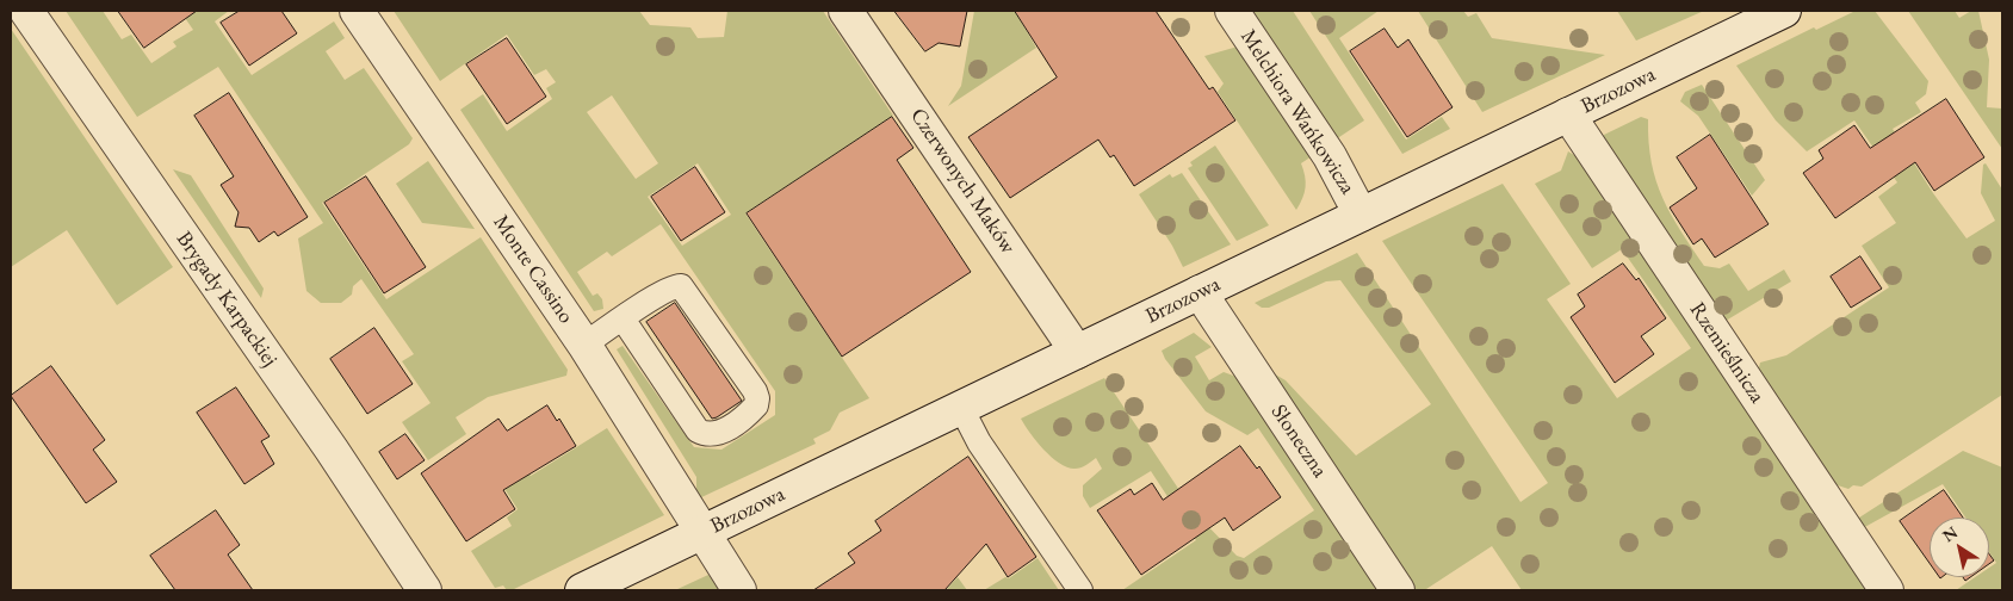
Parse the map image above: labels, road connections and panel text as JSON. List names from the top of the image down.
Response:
{
  "streets": {
    "street": [
      "Brzozowa",
      "Melchiora Wańkowicza",
      "Czerwonych Maków",
      "Monte Cassino",
      "Brygady Karpackiej",
      "Rzemieślnicza",
      "Słoneczna"
    ]
  },
  "crossings": [
    ["Brzozowa", "Melchiora Wańkowicza"],
    ["Brzozowa", "Czerwonych Maków"],
    ["Brzozowa", "Monte Cassino"],
    ["Brzozowa", "Rzemieślnicza"],
    ["Brzozowa", "Słoneczna"]
  ],
  "north": "top left"
}
